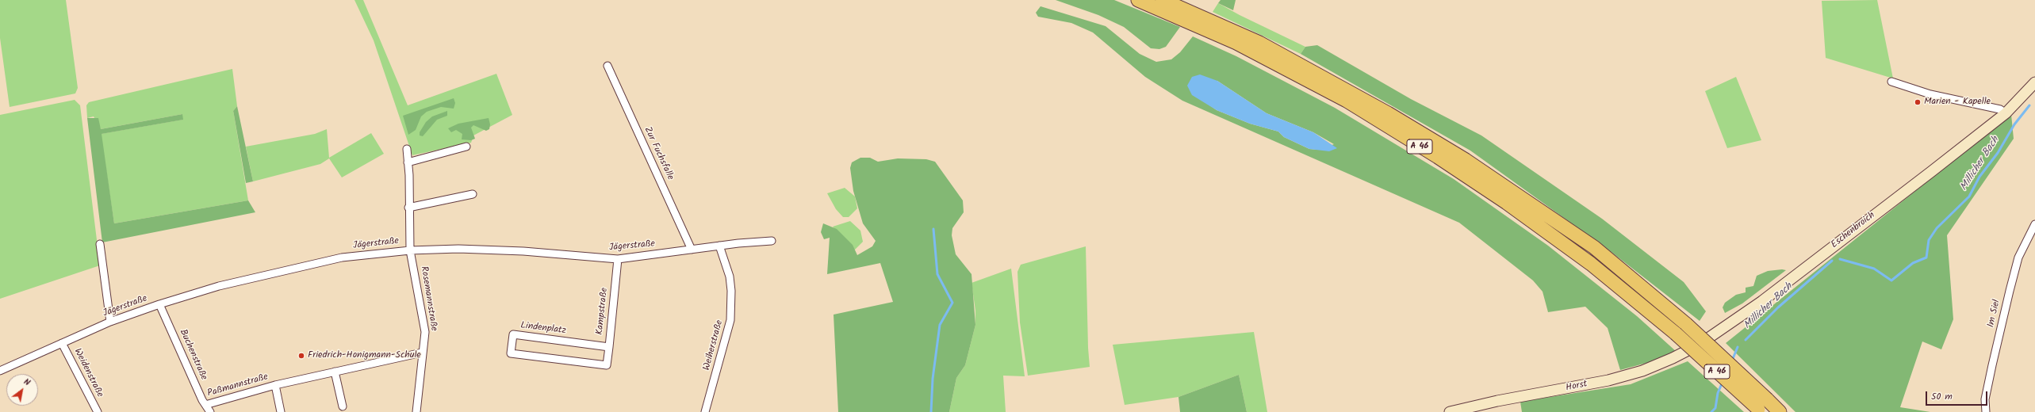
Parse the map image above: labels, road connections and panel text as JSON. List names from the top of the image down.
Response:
{
  "streets": {
    "highway": ["A 46"],
    "street": [
      "Zur Fuchsfalle",
      "Eschenbroich",
      "Jägerstraße",
      "Rosemannstraße",
      "Kampstraße",
      "Im Siel",
      "Lindenplatz",
      "Weiherstraße",
      "Buchenstraße",
      "Weidenstraße",
      "Paßmannstraße",
      "Horst"
    ]
  },
  "crossings": [
    ["Zur Fuchsfalle", "Jägerstraße"],
    ["Eschenbroich", "Horst"],
    ["Jägerstraße", "Rosemannstraße"],
    ["Jägerstraße", "Kampstraße"],
    ["Jägerstraße", "Weiherstraße"],
    ["Jägerstraße", "Buchenstraße"],
    ["Jägerstraße", "Weidenstraße"],
    ["Rosemannstraße", "Paßmannstraße"],
    ["Kampstraße", "Lindenplatz"],
    ["Buchenstraße", "Paßmannstraße"]
  ],
  "water": ["Millicher Bach"],
  "places": ["Marien - Kapelle", "Friedrich-Honigmann-Schule"],
  "scale_bar": "50 m",
  "north": "top right"
}
